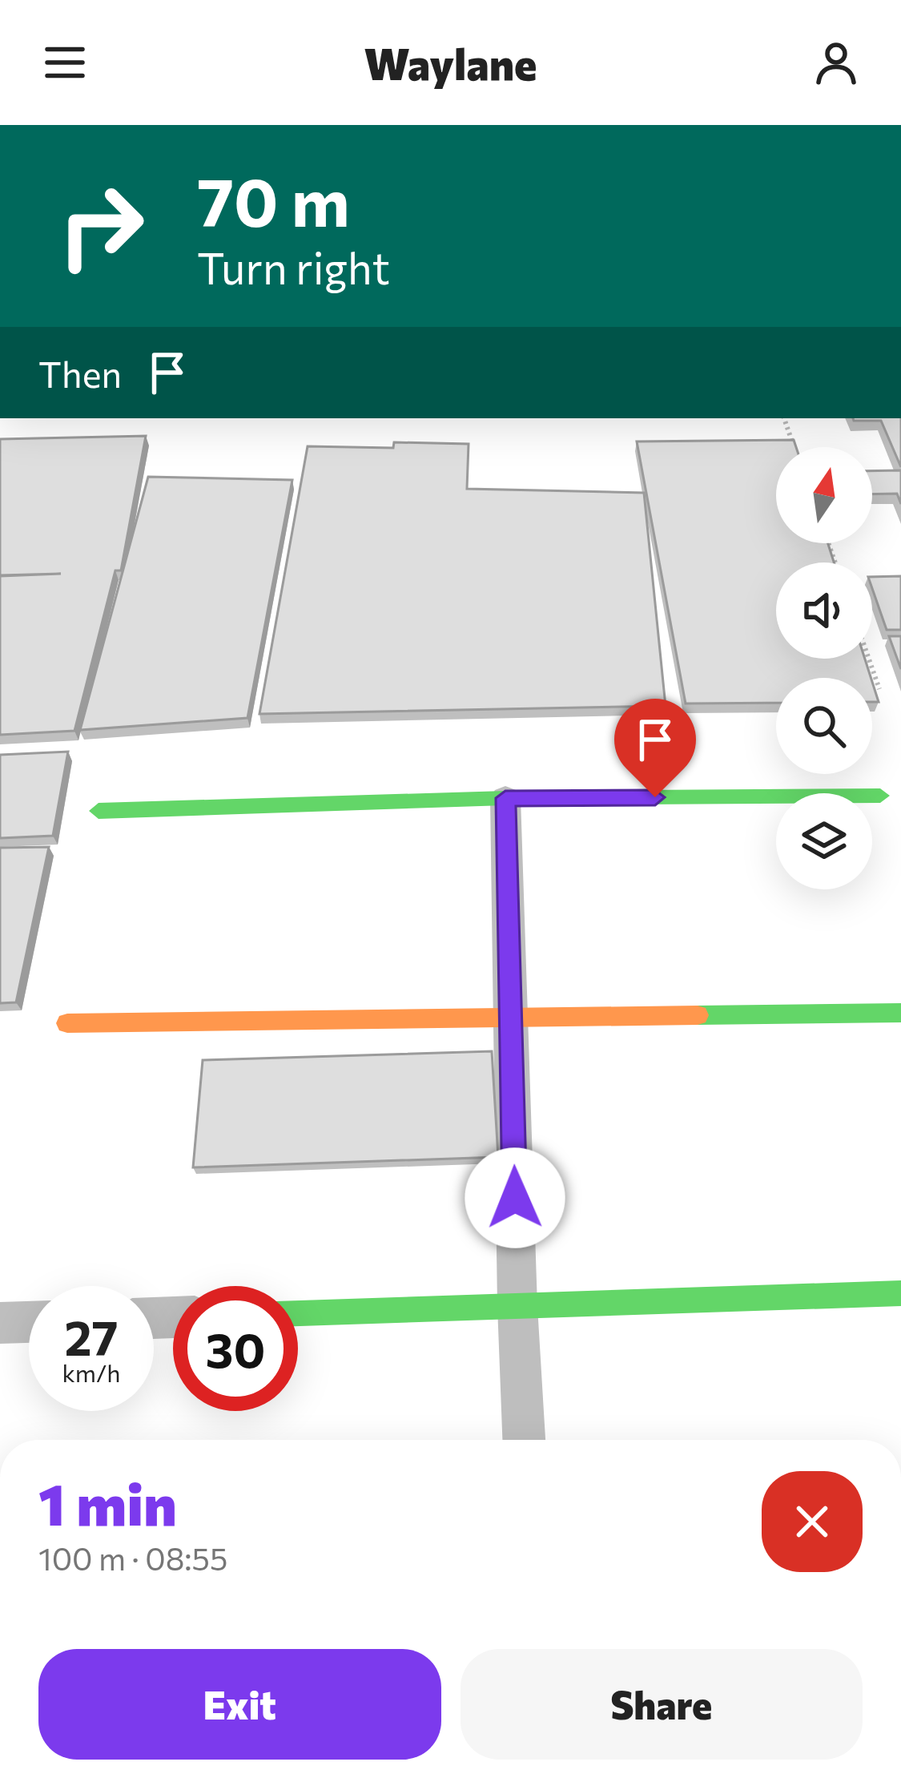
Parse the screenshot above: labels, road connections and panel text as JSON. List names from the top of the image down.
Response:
{
  "north": "top",
  "page": {
    "header": "Waylane",
    "turn": ["70 m", "Turn right"],
    "then": "Then",
    "speed": "27 km/h",
    "limit": "30",
    "heading": ["1 min", "100 m · 08:55"],
    "buttons": ["Exit", "Share"]
  }
}
